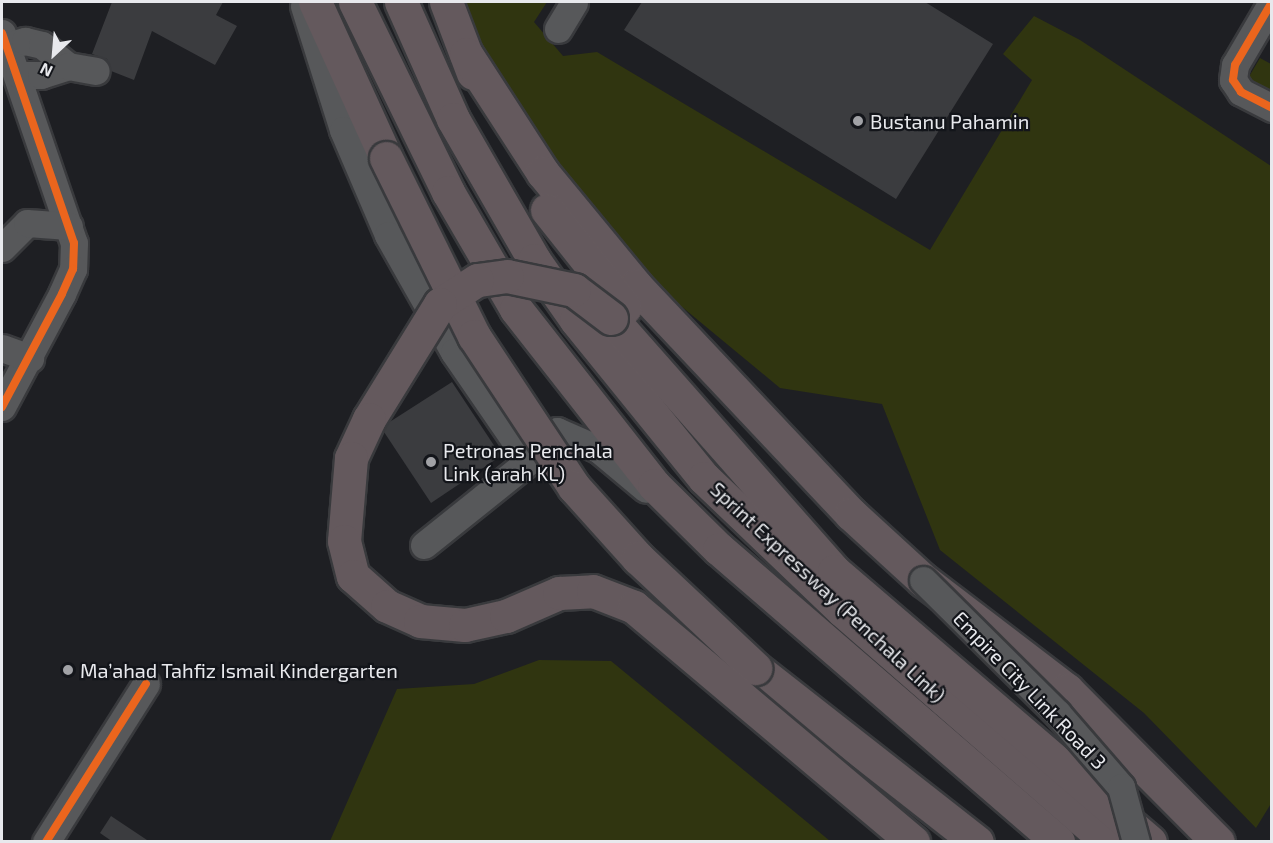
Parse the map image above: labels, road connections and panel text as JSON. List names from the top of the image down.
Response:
{
  "streets": {
    "highway": ["Sprint Expressway (Penchala Link)"],
    "street": ["Empire City Link Road 3"]
  },
  "places": ["Bustanu Pahamin", "Petronas Penchala Link (arah KL)", "Ma’ahad Tahfiz Ismail Kindergarten"],
  "north": "bottom left"
}
